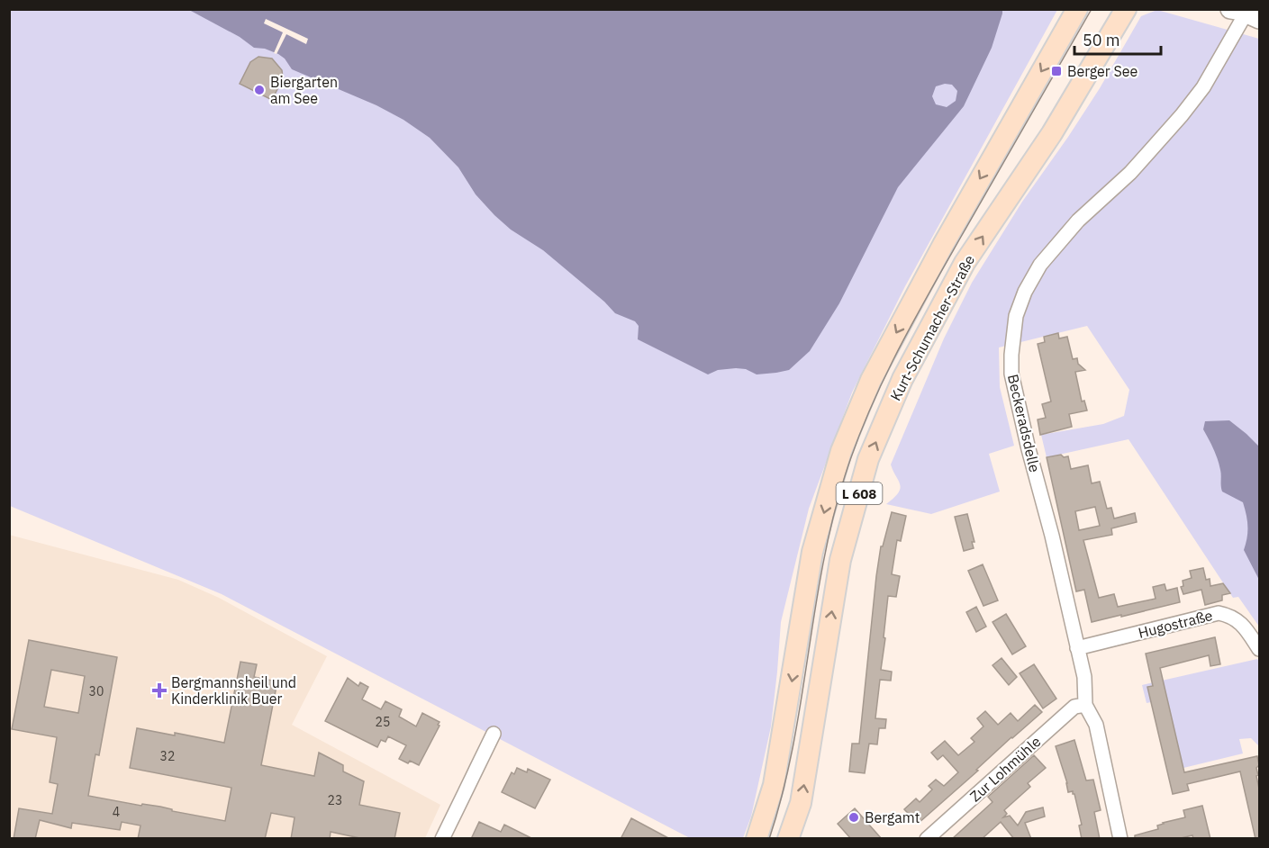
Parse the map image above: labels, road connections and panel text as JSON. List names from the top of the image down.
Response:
{
  "streets": {
    "main road": ["Kurt-Schumacher-Straße", "L 608"],
    "street": ["Beckeradsdelle", "Hugostraße", "Zur Lohmühle"]
  },
  "crossings": [
    ["Beckeradsdelle", "Hugostraße"],
    ["Beckeradsdelle", "Zur Lohmühle"]
  ],
  "places": {
    "transit": ["Berger See"],
    "other": ["Biergarten am See", "Bergamt"],
    "health": ["Bergmannsheil und Kinderklinik Buer"]
  },
  "house_numbers": [
    "30",
    "25",
    "32",
    "23",
    "4"
  ],
  "scale_bar": "50 m"
}
